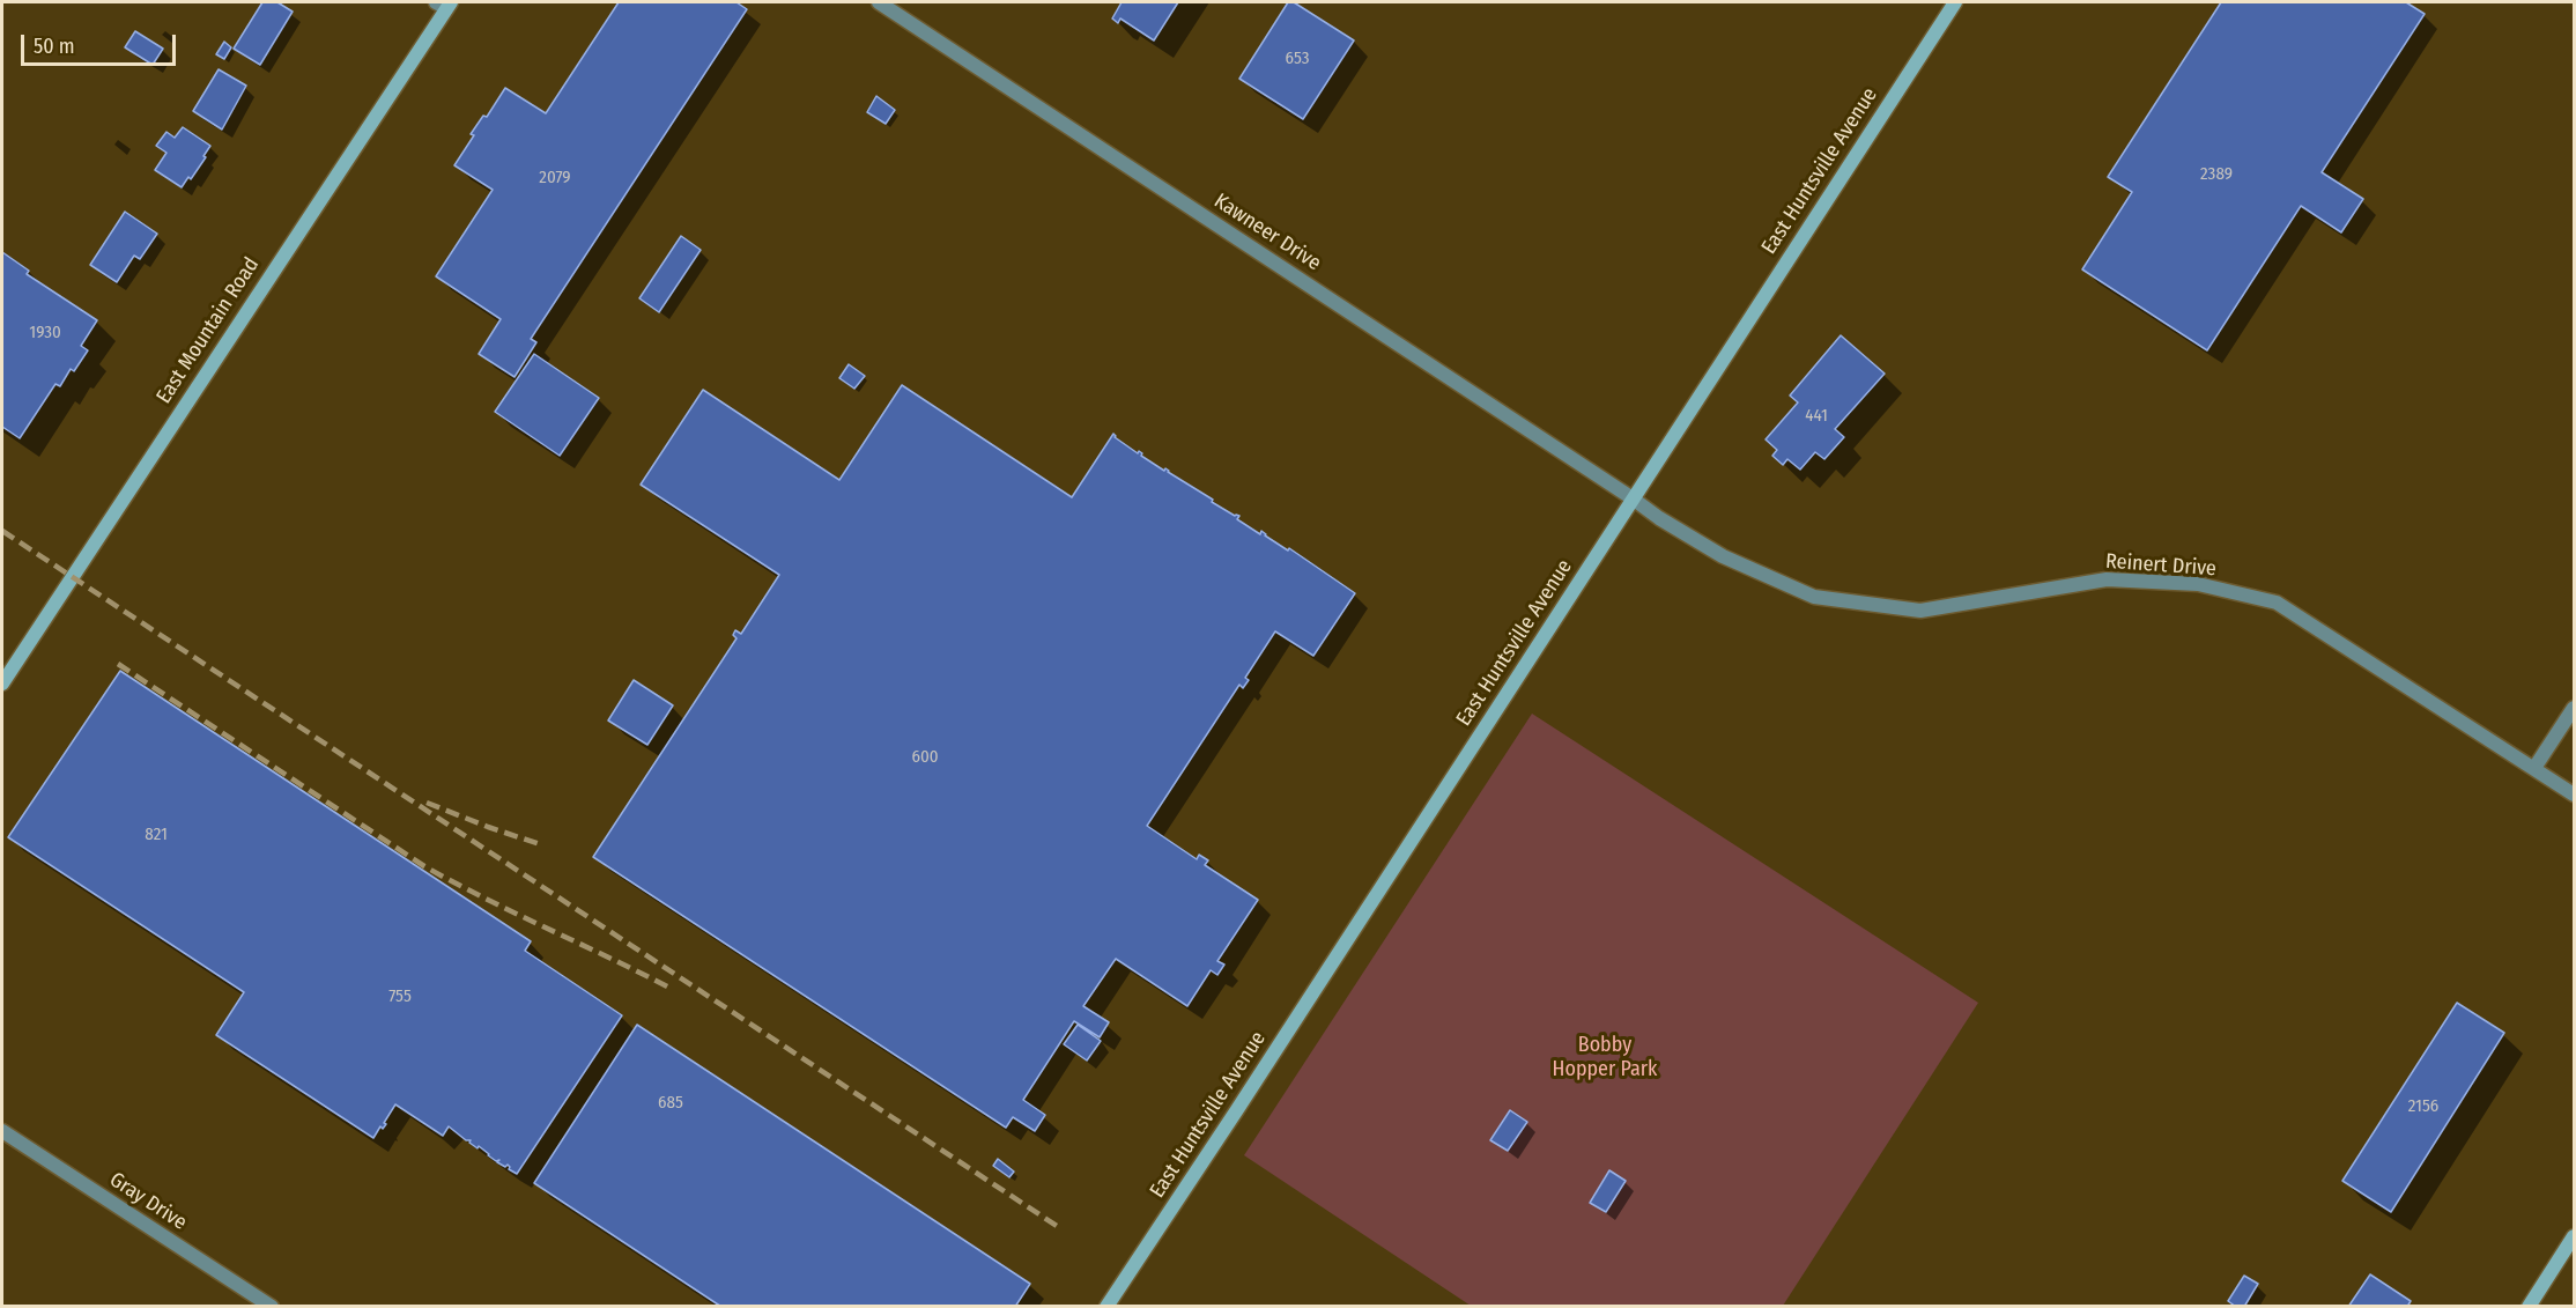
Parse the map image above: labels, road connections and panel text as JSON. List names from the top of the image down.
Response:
{
  "streets": {
    "main road": ["East Huntsville Avenue", "East Mountain Road"],
    "street": ["Kawneer Drive", "Reinert Drive", "Gray Drive"]
  },
  "crossings": [
    ["East Huntsville Avenue", "Kawneer Drive"],
    ["East Huntsville Avenue", "Reinert Drive"],
    ["Kawneer Drive", "Reinert Drive"]
  ],
  "parks": ["Bobby Hopper Park"],
  "house_numbers": [
    "653",
    "2389",
    "2079",
    "1930",
    "441",
    "600",
    "821",
    "755",
    "685",
    "2156"
  ],
  "scale_bar": "50 m"
}
